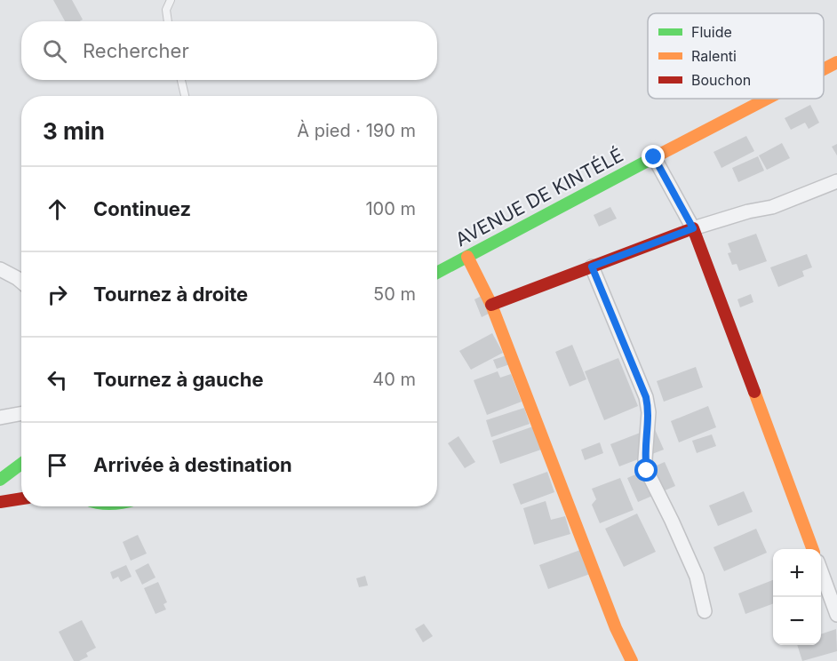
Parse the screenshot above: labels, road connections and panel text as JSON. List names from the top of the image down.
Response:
{
  "streets": {
    "street": ["AVENUE DE KINTÉLÉ"]
  },
  "legend": ["Fluide", "Ralenti", "Bouchon"],
  "page": {
    "search": "Rechercher",
    "heading": ["3 min", "À pied · 190 m"],
    "list": [
      ["Continuez", "100 m"],
      ["Tournez à droite", "50 m"],
      ["Tournez à gauche", "40 m"],
      "Arrivée à destination"
    ],
    "map_buttons": ["+", "−"]
  }
}
